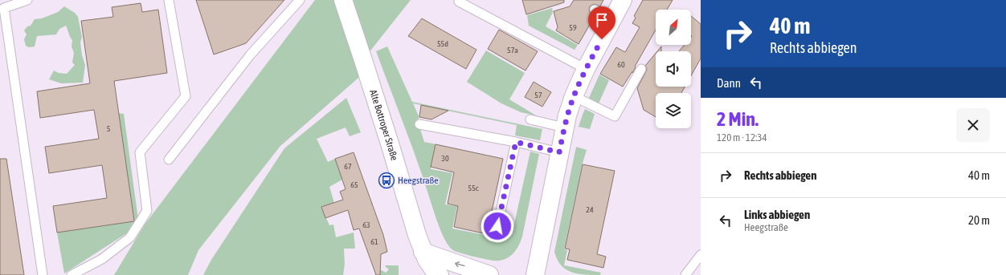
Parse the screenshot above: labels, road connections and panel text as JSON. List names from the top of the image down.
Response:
{
  "streets": {
    "street": ["Alte Bottroper Straße"]
  },
  "places": {
    "bus stop": ["Heegstraße"]
  },
  "house_numbers": [
    "59",
    "55d",
    "57a",
    "60",
    "57",
    "5",
    "30",
    "67",
    "65",
    "55c",
    "24",
    "63",
    "61"
  ],
  "north": "top right",
  "page": {
    "turn": ["40 m", "Rechts abbiegen"],
    "then": "Dann",
    "heading": ["2 Min.", "120 m · 12:34"],
    "list": [
      {
        "name": "Rechts abbiegen",
        "value": "40 m"
      },
      {
        "name": "Links abbiegen",
        "note": "Heegstraße",
        "value": "20 m"
      }
    ]
  }
}
